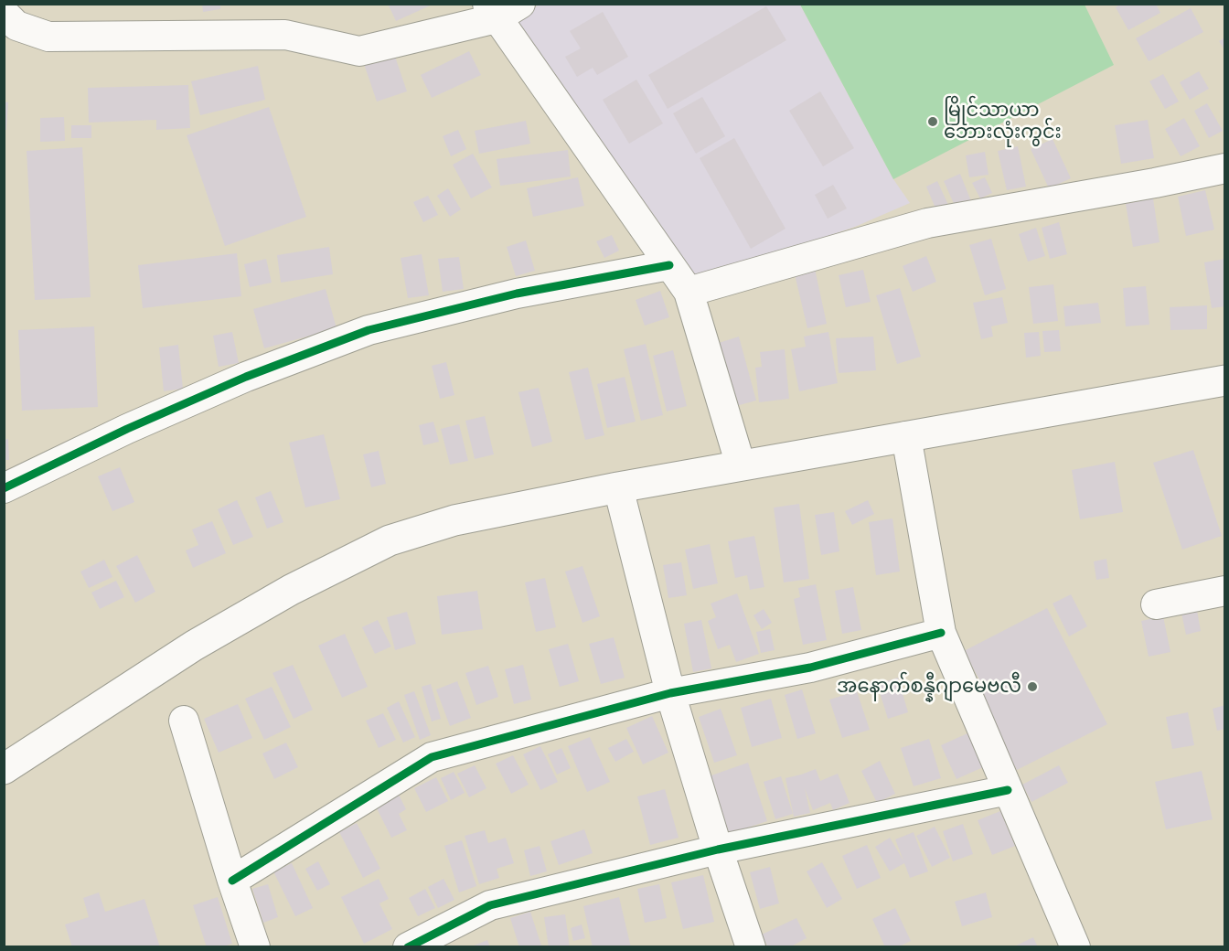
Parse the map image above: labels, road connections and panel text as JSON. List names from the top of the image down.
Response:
{
  "places": ["မြိုင်သာယာ ဘေားလုံးကွင်း", "အနောက်စန္နီဂျာမေဗလီ"]
}
